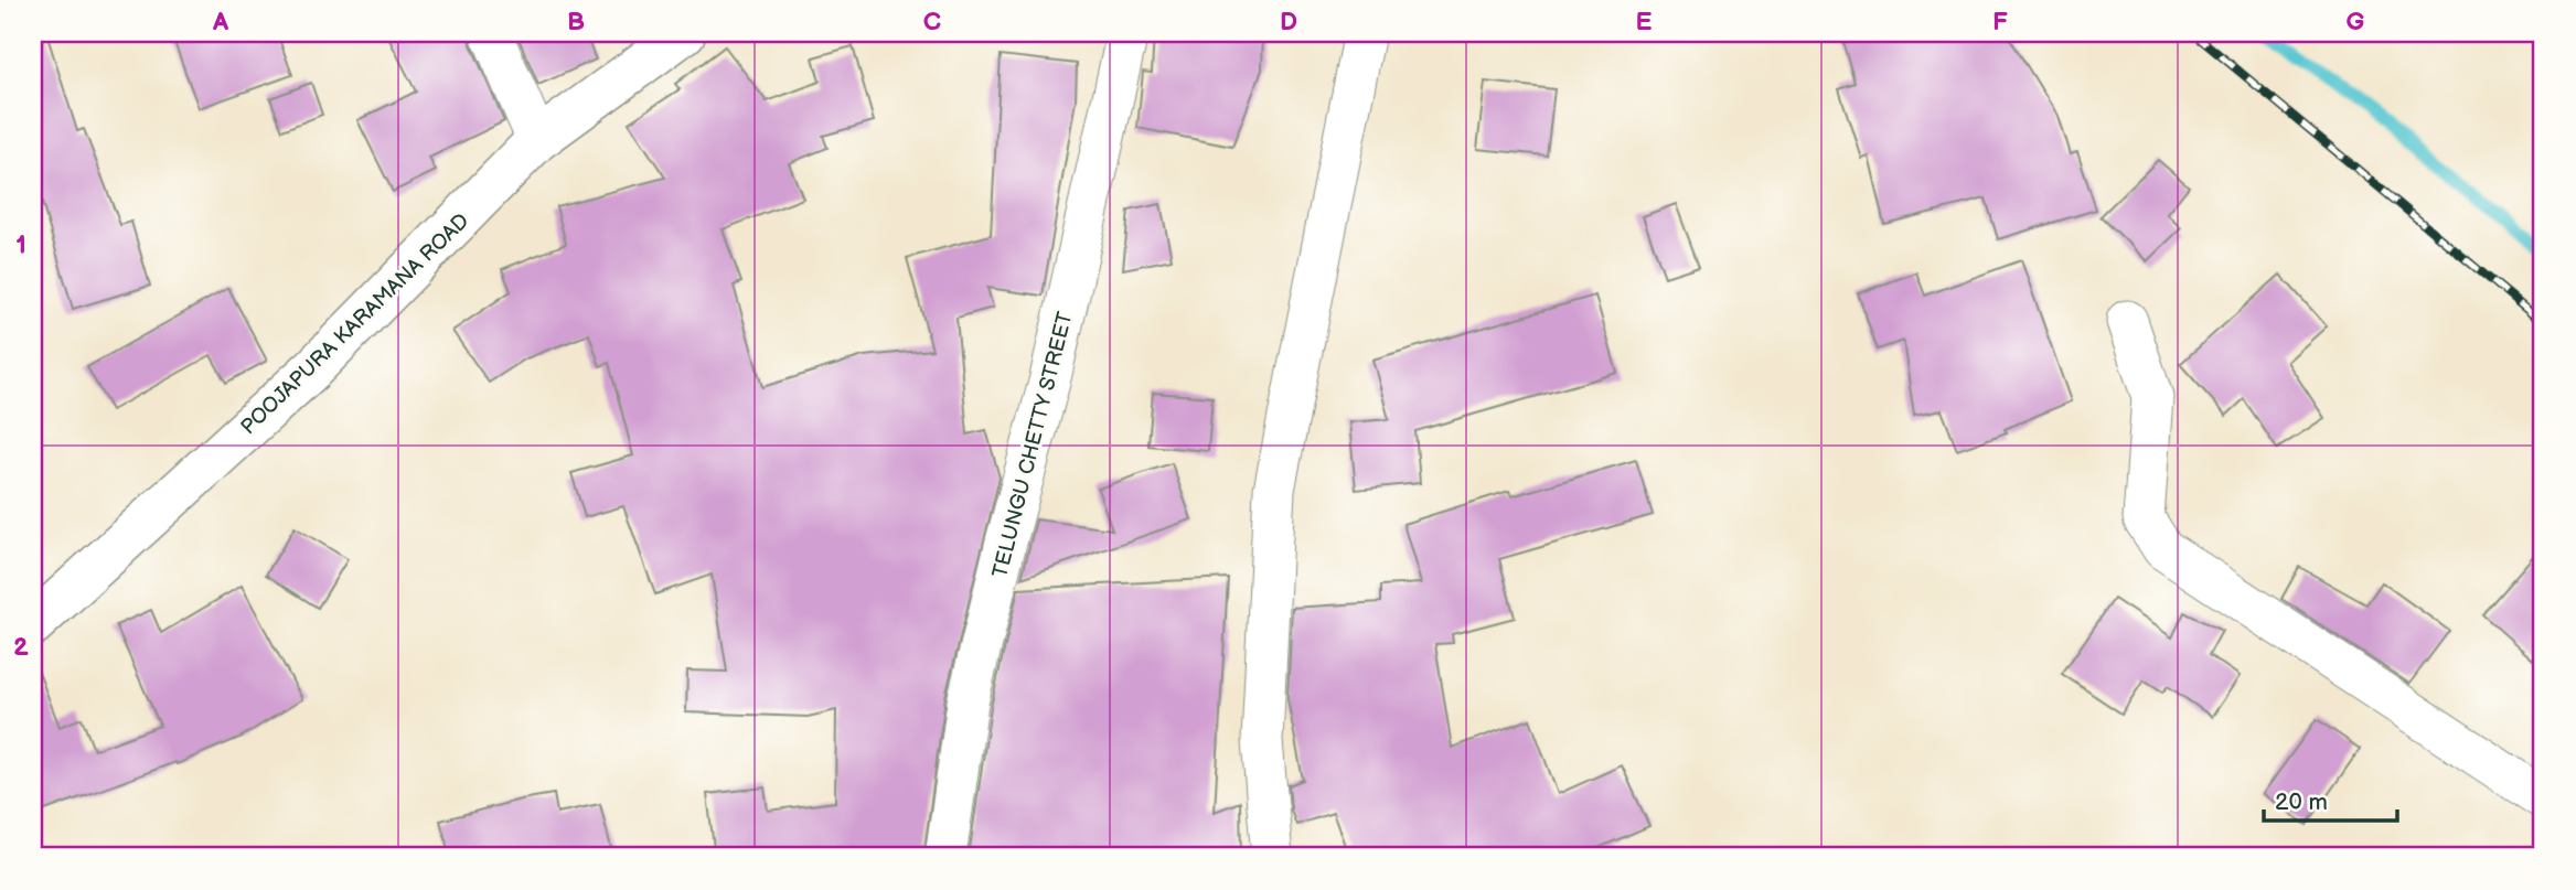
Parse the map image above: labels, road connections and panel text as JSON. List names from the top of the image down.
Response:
{
  "streets": {
    "main road": ["POOJAPURA KARAMANA ROAD"],
    "street": ["TELUNGU CHETTY STREET"]
  },
  "scale_bar": "20 m",
  "grid": {
    "columns": [
      "A",
      "B",
      "C",
      "D",
      "E",
      "F",
      "G"
    ],
    "rows": ["1", "2"]
  }
}
